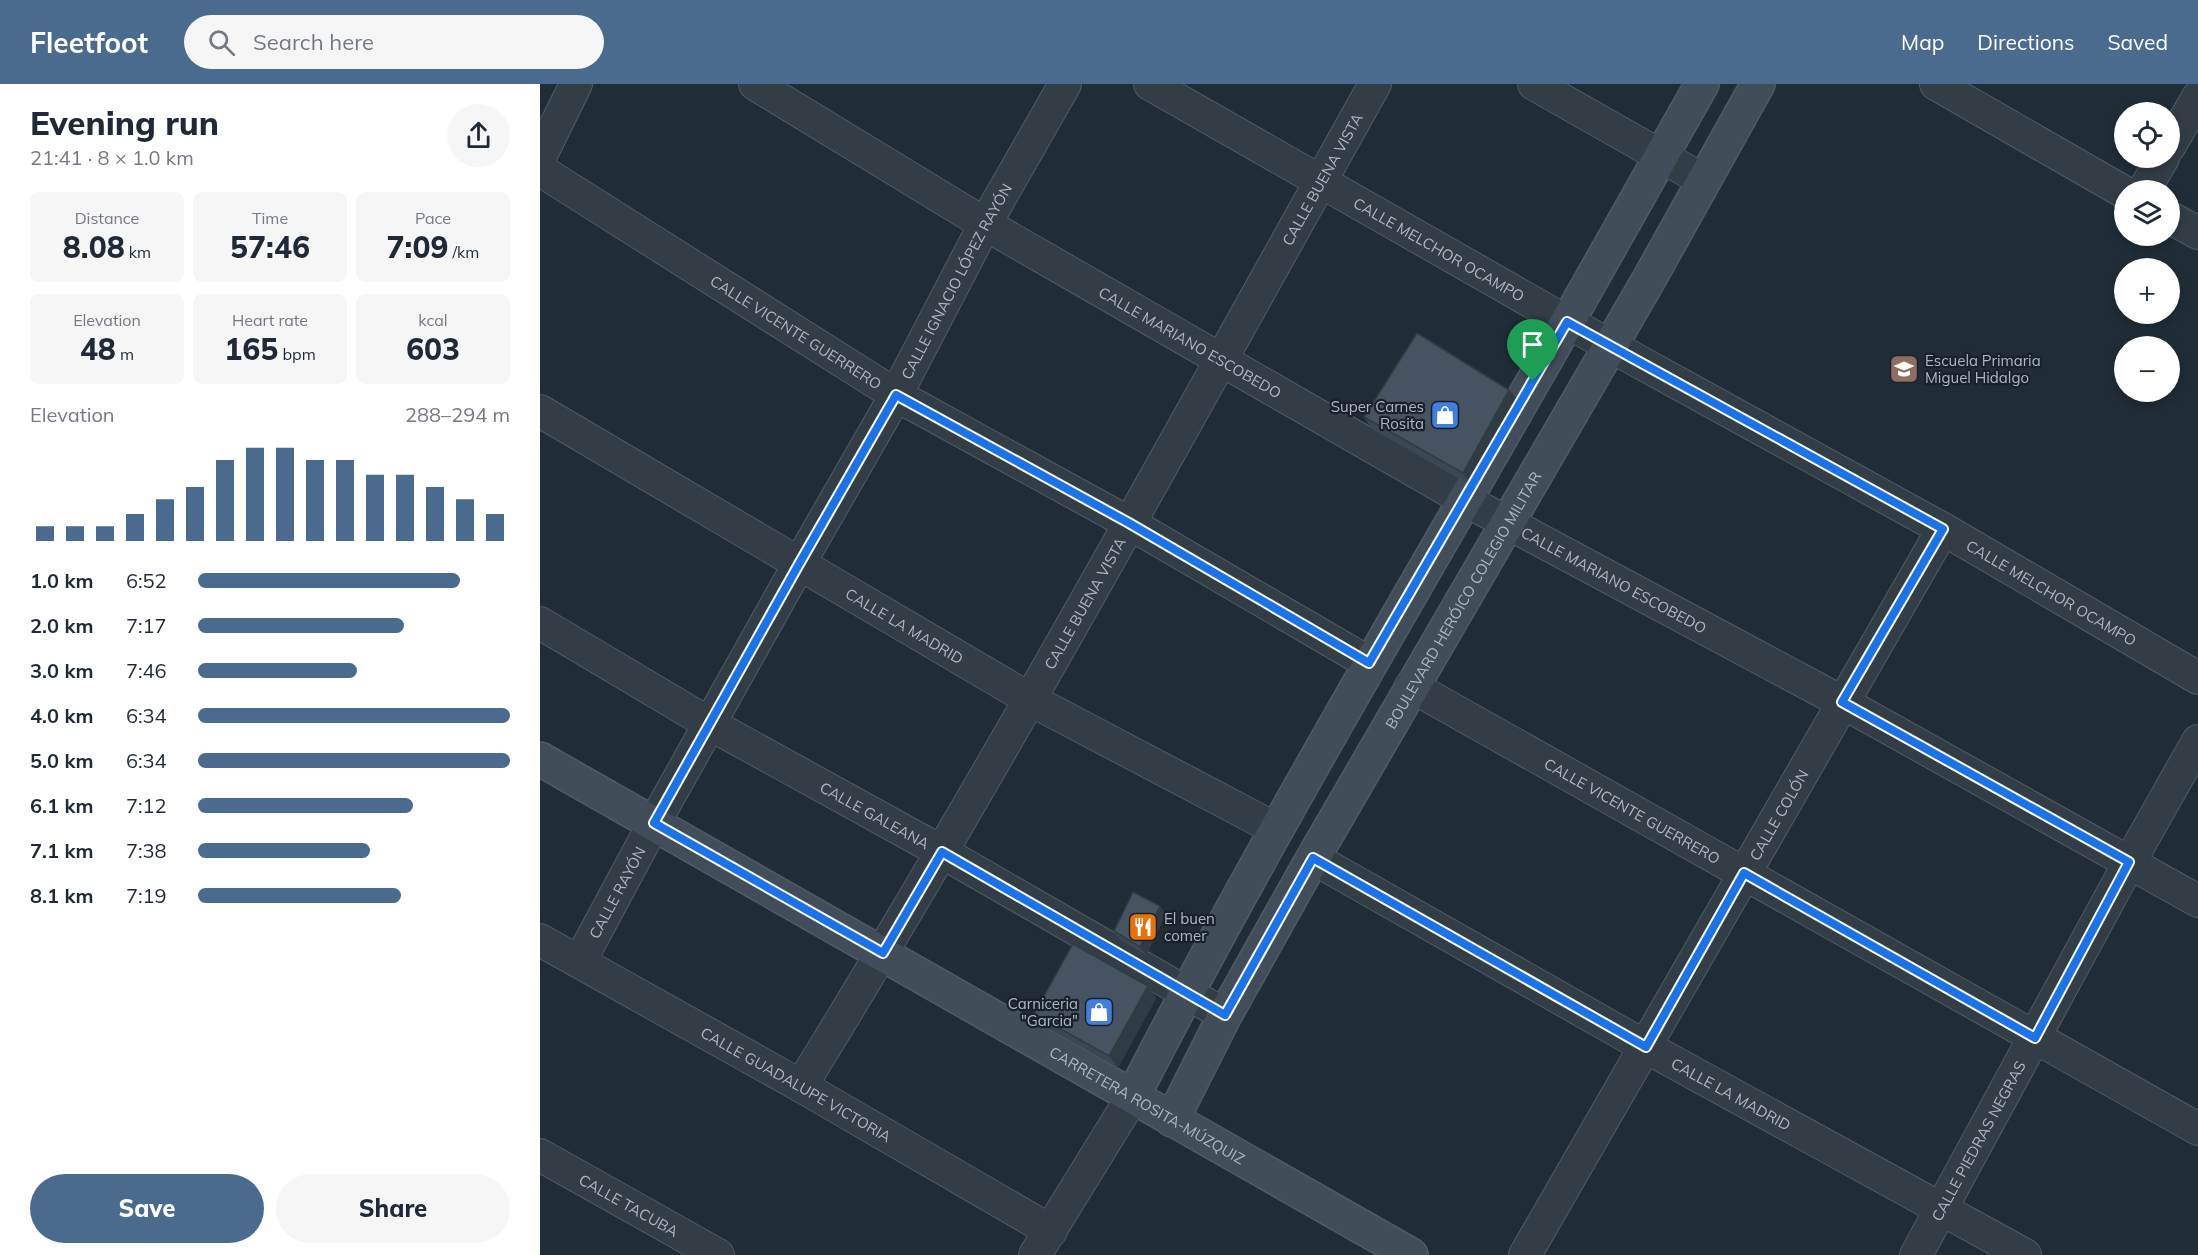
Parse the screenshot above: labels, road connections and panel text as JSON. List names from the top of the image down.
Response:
{
  "streets": {
    "street": [
      "CALLE BUENA VISTA",
      "CALLE MELCHOR OCAMPO",
      "CALLE IGNACIO LÓPEZ RAYÓN",
      "CALLE VICENTE GUERRERO",
      "CALLE MARIANO ESCOBEDO",
      "BOULEVARD HERÓICO COLEGIO MILITAR",
      "CALLE LA MADRID",
      "CALLE GALEANA",
      "CALLE COLÓN",
      "CALLE RAYÓN",
      "CALLE GUADALUPE VICTORIA",
      "CARRETERA ROSITA-MÚZQUIZ",
      "CALLE PIEDRAS NEGRAS",
      "CALLE TACUBA"
    ]
  },
  "crossings": [
    ["CALLE BUENA VISTA", "CALLE MELCHOR OCAMPO"],
    ["CALLE BUENA VISTA", "CALLE VICENTE GUERRERO"],
    ["CALLE BUENA VISTA", "CALLE MARIANO ESCOBEDO"],
    ["CALLE BUENA VISTA", "CALLE LA MADRID"],
    ["CALLE BUENA VISTA", "CALLE GALEANA"],
    ["CALLE BUENA VISTA", "CALLE GUADALUPE VICTORIA"],
    ["CALLE BUENA VISTA", "CARRETERA ROSITA-MÚZQUIZ"],
    ["CALLE MELCHOR OCAMPO", "BOULEVARD HERÓICO COLEGIO MILITAR"],
    ["CALLE MELCHOR OCAMPO", "CALLE COLÓN"],
    ["CALLE IGNACIO LÓPEZ RAYÓN", "CALLE VICENTE GUERRERO"],
    ["CALLE IGNACIO LÓPEZ RAYÓN", "CALLE MARIANO ESCOBEDO"],
    ["CALLE IGNACIO LÓPEZ RAYÓN", "CALLE LA MADRID"],
    ["CALLE IGNACIO LÓPEZ RAYÓN", "CALLE GALEANA"],
    ["CALLE IGNACIO LÓPEZ RAYÓN", "CALLE RAYÓN"],
    ["CALLE IGNACIO LÓPEZ RAYÓN", "CARRETERA ROSITA-MÚZQUIZ"],
    ["CALLE VICENTE GUERRERO", "BOULEVARD HERÓICO COLEGIO MILITAR"],
    ["CALLE VICENTE GUERRERO", "CALLE COLÓN"],
    ["CALLE VICENTE GUERRERO", "CALLE PIEDRAS NEGRAS"],
    ["CALLE MARIANO ESCOBEDO", "BOULEVARD HERÓICO COLEGIO MILITAR"],
    ["CALLE MARIANO ESCOBEDO", "CALLE COLÓN"],
    ["CALLE MARIANO ESCOBEDO", "CALLE PIEDRAS NEGRAS"],
    ["BOULEVARD HERÓICO COLEGIO MILITAR", "CALLE LA MADRID"],
    ["BOULEVARD HERÓICO COLEGIO MILITAR", "CALLE GALEANA"],
    ["BOULEVARD HERÓICO COLEGIO MILITAR", "CARRETERA ROSITA-MÚZQUIZ"],
    ["CALLE LA MADRID", "CALLE COLÓN"],
    ["CALLE LA MADRID", "CALLE PIEDRAS NEGRAS"],
    ["CALLE RAYÓN", "CALLE GUADALUPE VICTORIA"],
    ["CALLE RAYÓN", "CARRETERA ROSITA-MÚZQUIZ"]
  ],
  "places": {
    "school or university": ["Escuela Primaria Miguel Hidalgo"],
    "shop": ["Super Carnes Rosita", "Carniceria \"Garcia\""],
    "restaurant": ["El buen comer"]
  },
  "page": {
    "header": "Fleetfoot",
    "search": "Search here",
    "nav": ["Map", "Directions", "Saved"],
    "heading": ["Evening run", "21:41 · 8 × 1.0 km"],
    "map_buttons": ["+", "−"],
    "stats": [
      ["Distance", "8.08 km"],
      ["Time", "57:46"],
      ["Pace", "7:09 /km"],
      ["Elevation", "48 m"],
      ["Heart rate", "165 bpm"],
      ["kcal", "603"]
    ],
    "chart": ["Elevation", "288–294 m"],
    "list": [
      {
        "name": "1.0 km",
        "note": "6:52"
      },
      {
        "name": "2.0 km",
        "note": "7:17"
      },
      {
        "name": "3.0 km",
        "note": "7:46"
      },
      {
        "name": "4.0 km",
        "note": "6:34"
      },
      {
        "name": "5.0 km",
        "note": "6:34"
      },
      {
        "name": "6.1 km",
        "note": "7:12"
      },
      {
        "name": "7.1 km",
        "note": "7:38"
      },
      {
        "name": "8.1 km",
        "note": "7:19"
      }
    ],
    "buttons": ["Save", "Share"]
  }
}
